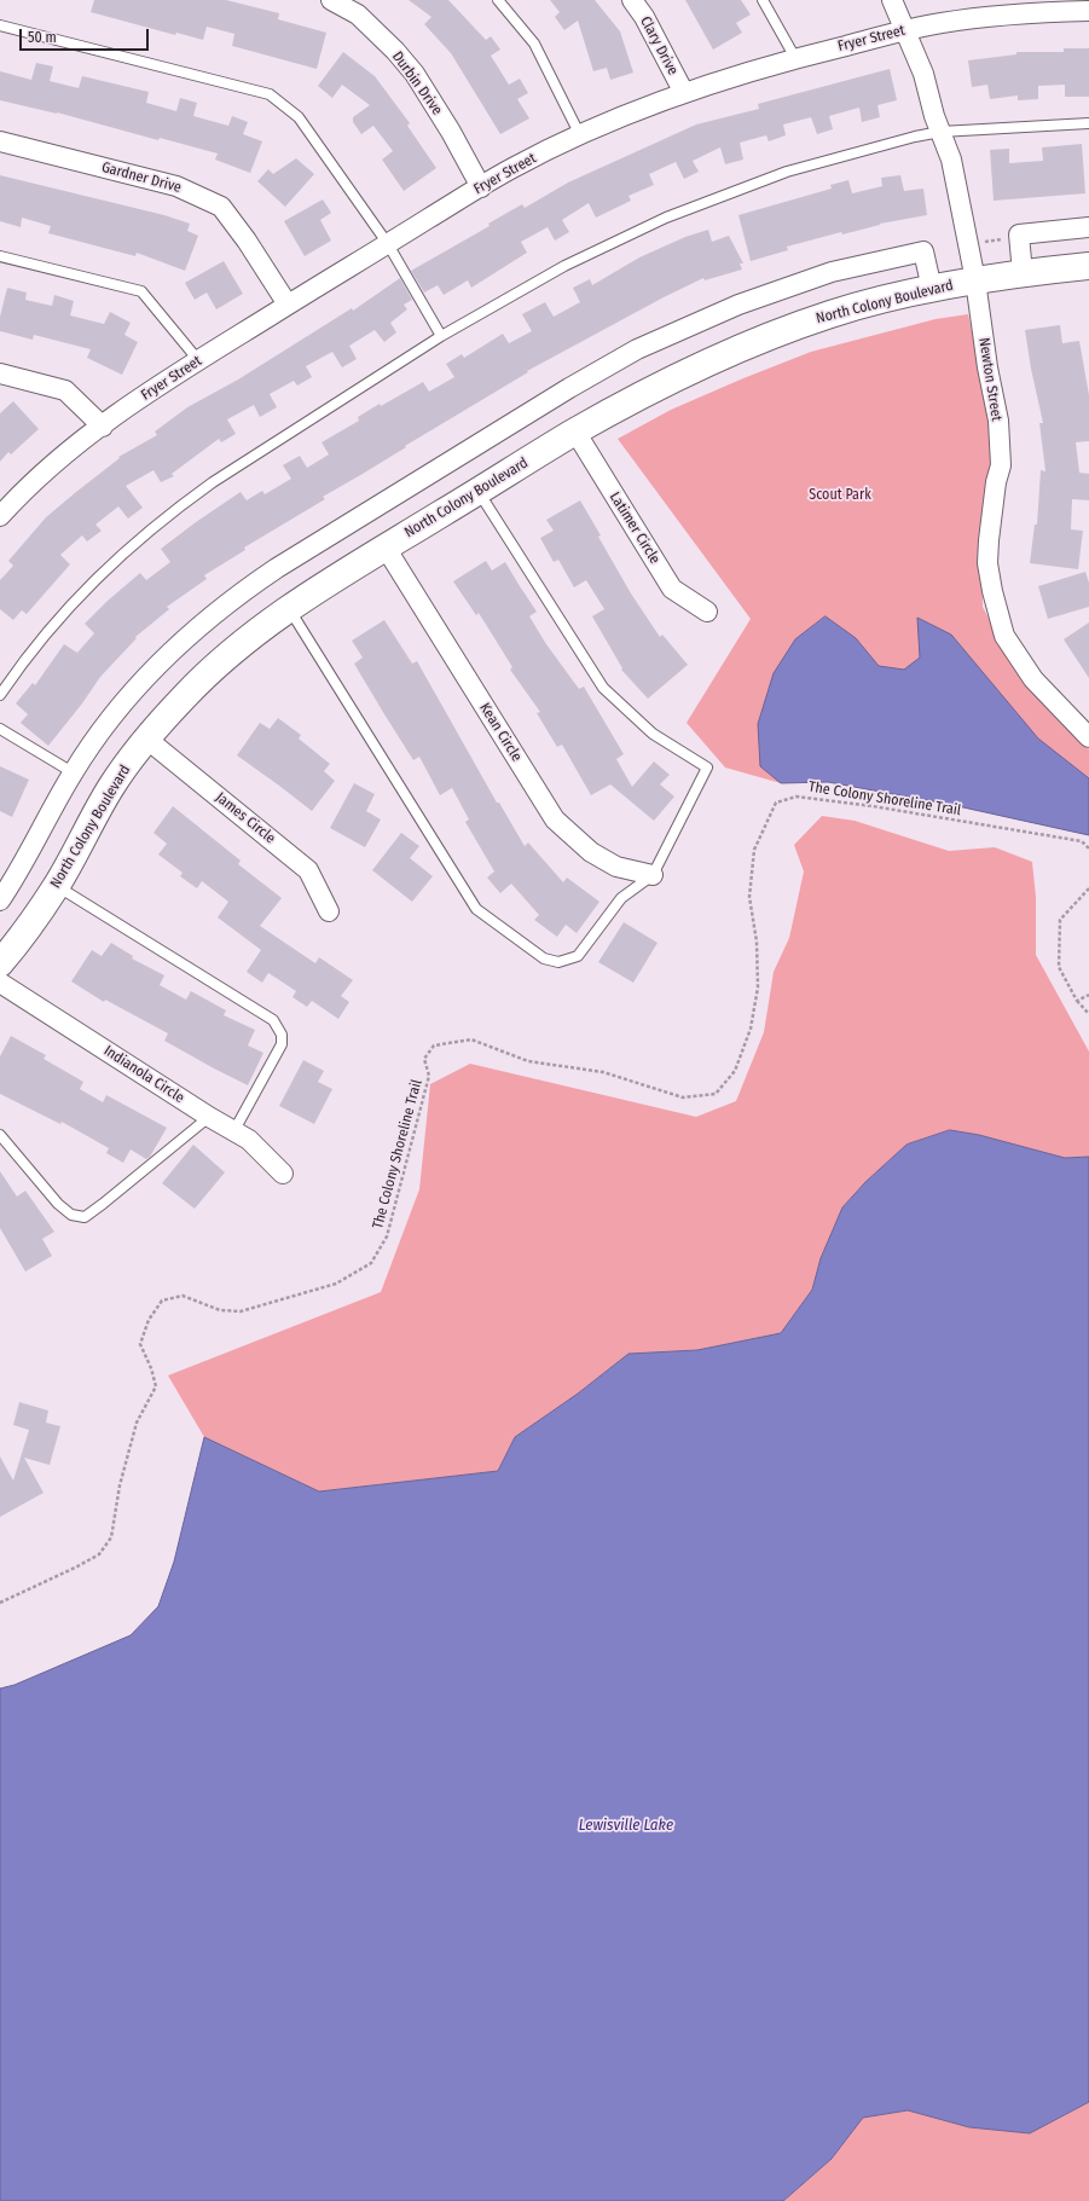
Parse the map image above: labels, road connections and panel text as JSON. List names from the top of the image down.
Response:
{
  "streets": {
    "main road": ["North Colony Boulevard"],
    "street": [
      "Fryer Street",
      "Clary Drive",
      "Durbin Drive",
      "Gardner Drive",
      "Newton Street",
      "Latimer Circle",
      "Kean Circle",
      "James Circle",
      "Indianola Circle"
    ],
    "path": ["The Colony Shoreline Trail"]
  },
  "crossings": [
    ["Fryer Street", "Clary Drive"],
    ["Fryer Street", "Durbin Drive"],
    ["Fryer Street", "Gardner Drive"],
    ["Fryer Street", "Newton Street"],
    ["North Colony Boulevard", "Newton Street"],
    ["North Colony Boulevard", "Latimer Circle"],
    ["North Colony Boulevard", "Kean Circle"],
    ["North Colony Boulevard", "James Circle"]
  ],
  "water": ["Lewisville Lake"],
  "parks": ["Scout Park"],
  "scale_bar": "50 m"
}
